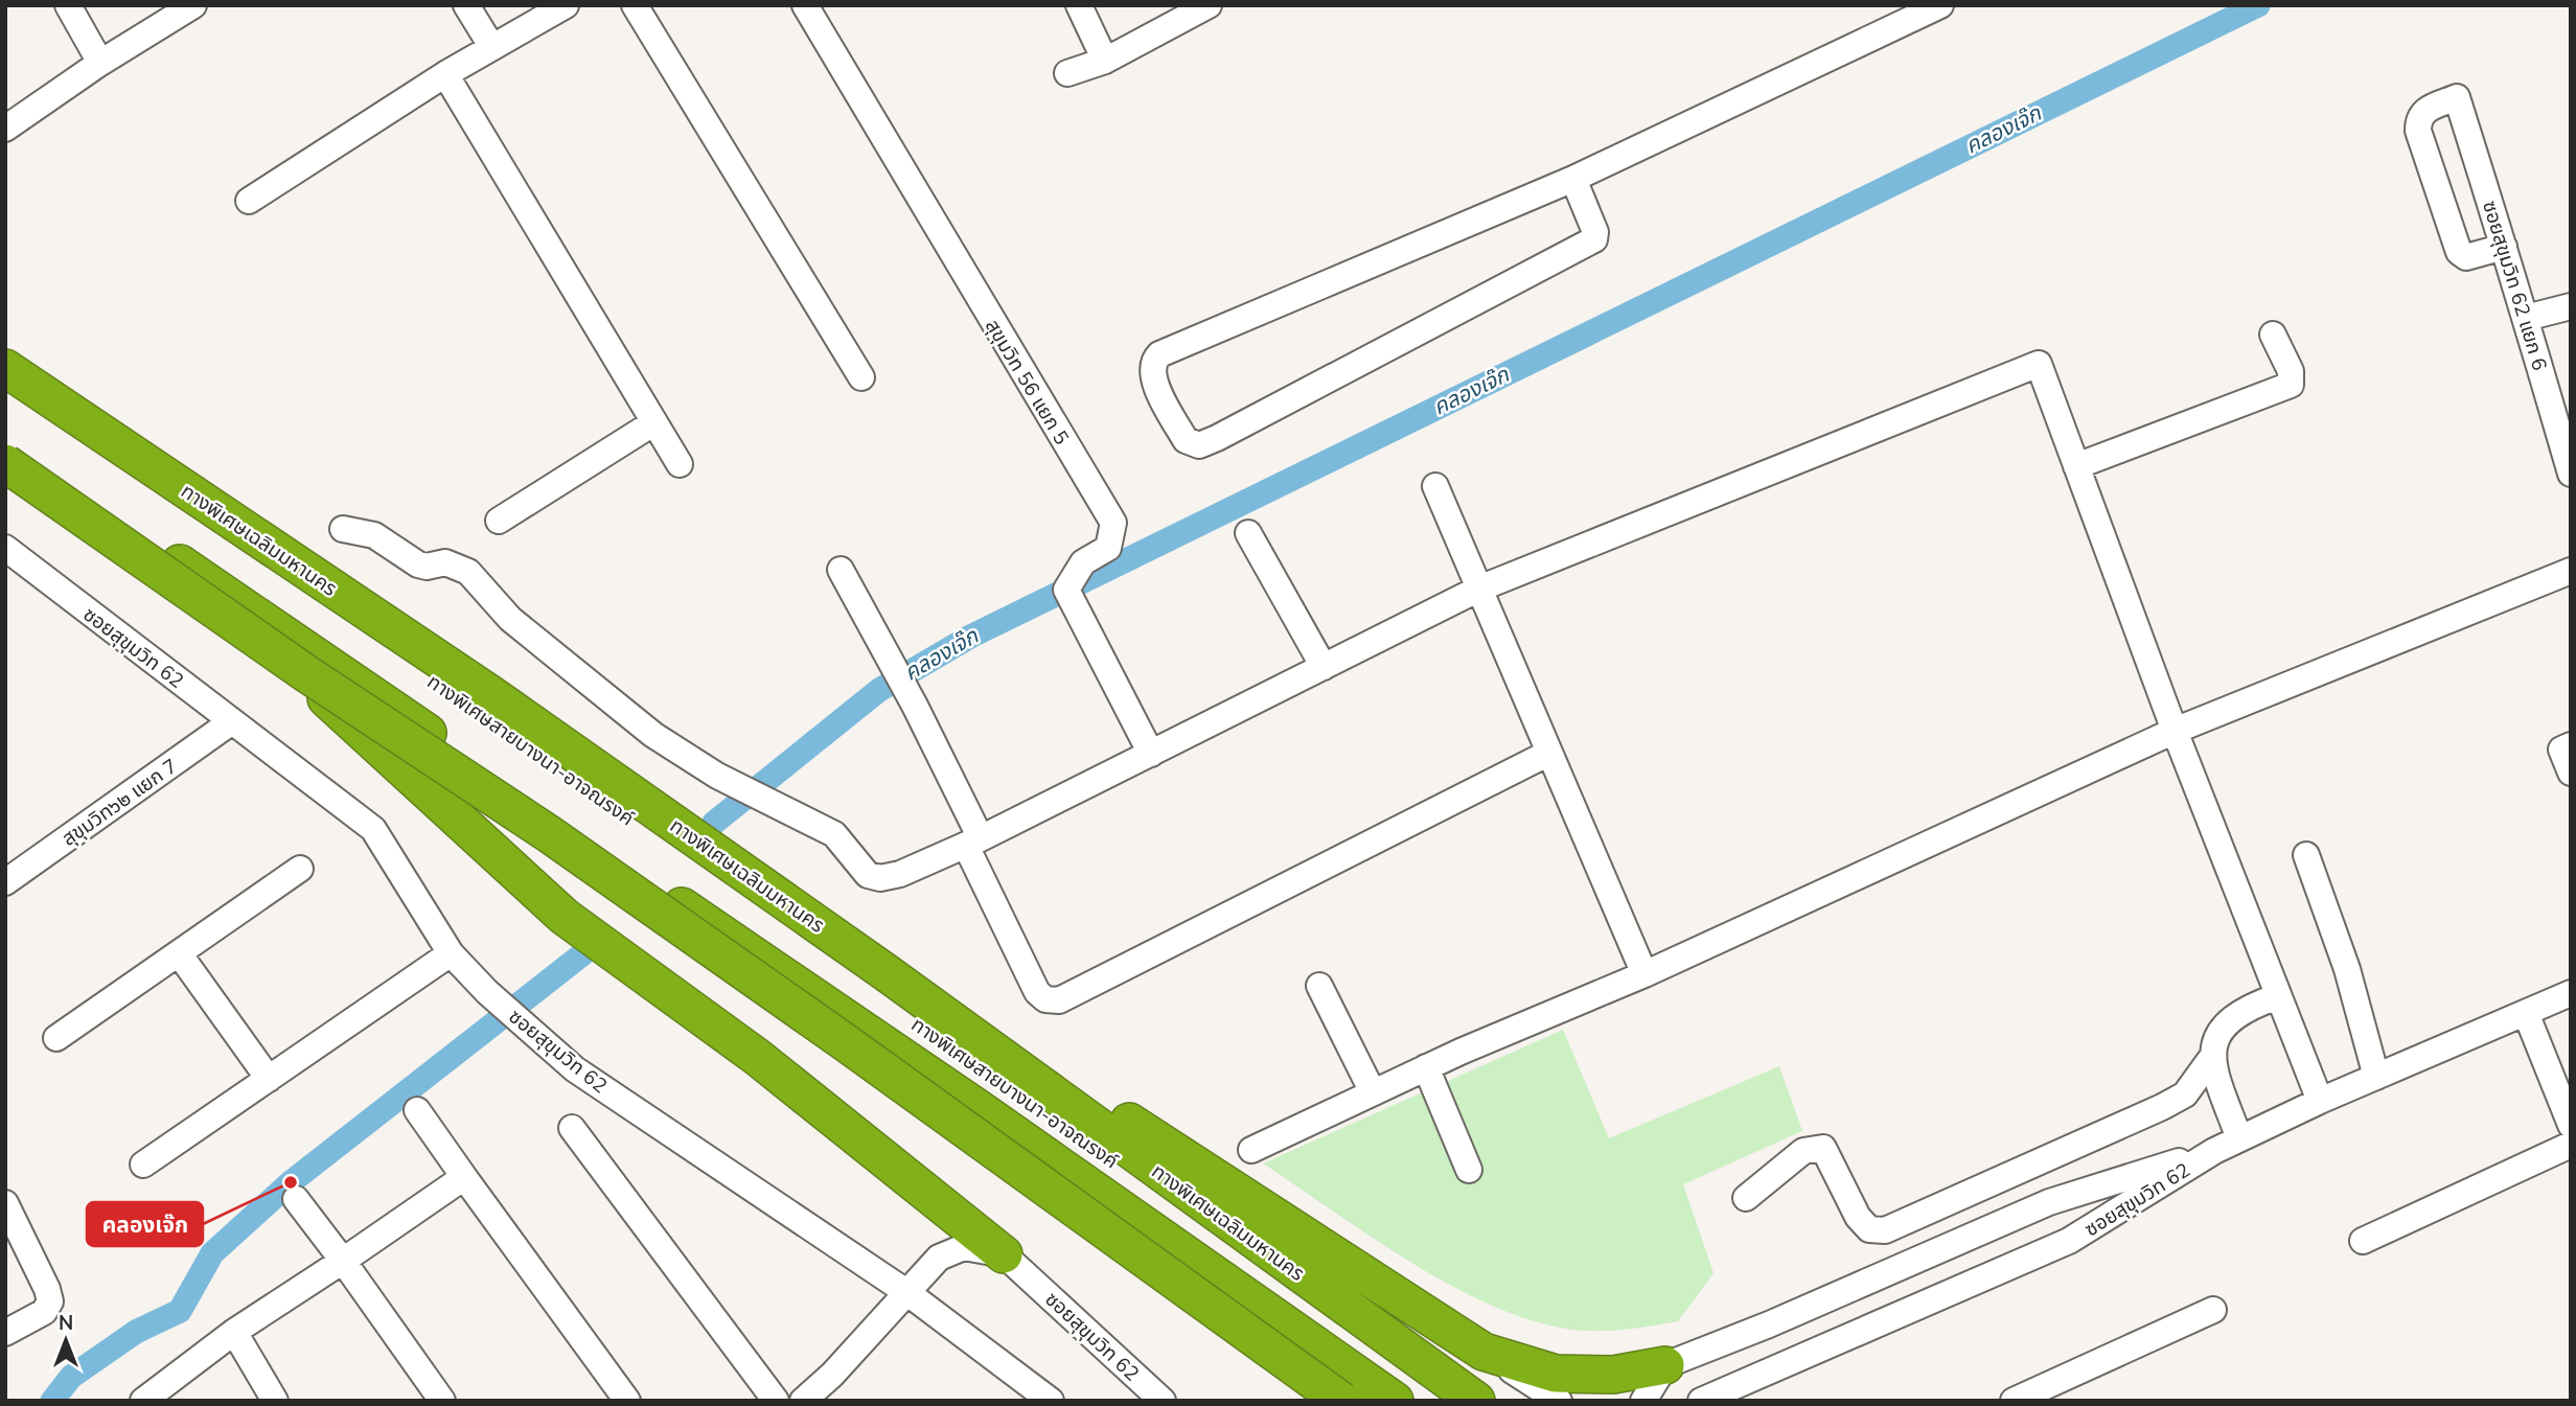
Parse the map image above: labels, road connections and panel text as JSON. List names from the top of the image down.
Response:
{
  "streets": {
    "highway": ["ทางพิเศษเฉลิมมหานคร", "ทางพิเศษสายบางนา-อาจณรงค์"],
    "street": [
      "ซอยสุขุมวิท 62 แยก 6",
      "สุขุมวิท 56 แยก 5",
      "ซอยสุขุมวิท 62",
      "สุขุมวิท๖๒ แยก 7"
    ]
  },
  "crossings": [
    ["ซอยสุขุมวิท 62", "สุขุมวิท๖๒ แยก 7"]
  ],
  "water": ["คลองเจ๊ก"],
  "places": ["คลองเจ๊ก"],
  "north": "top"
}
